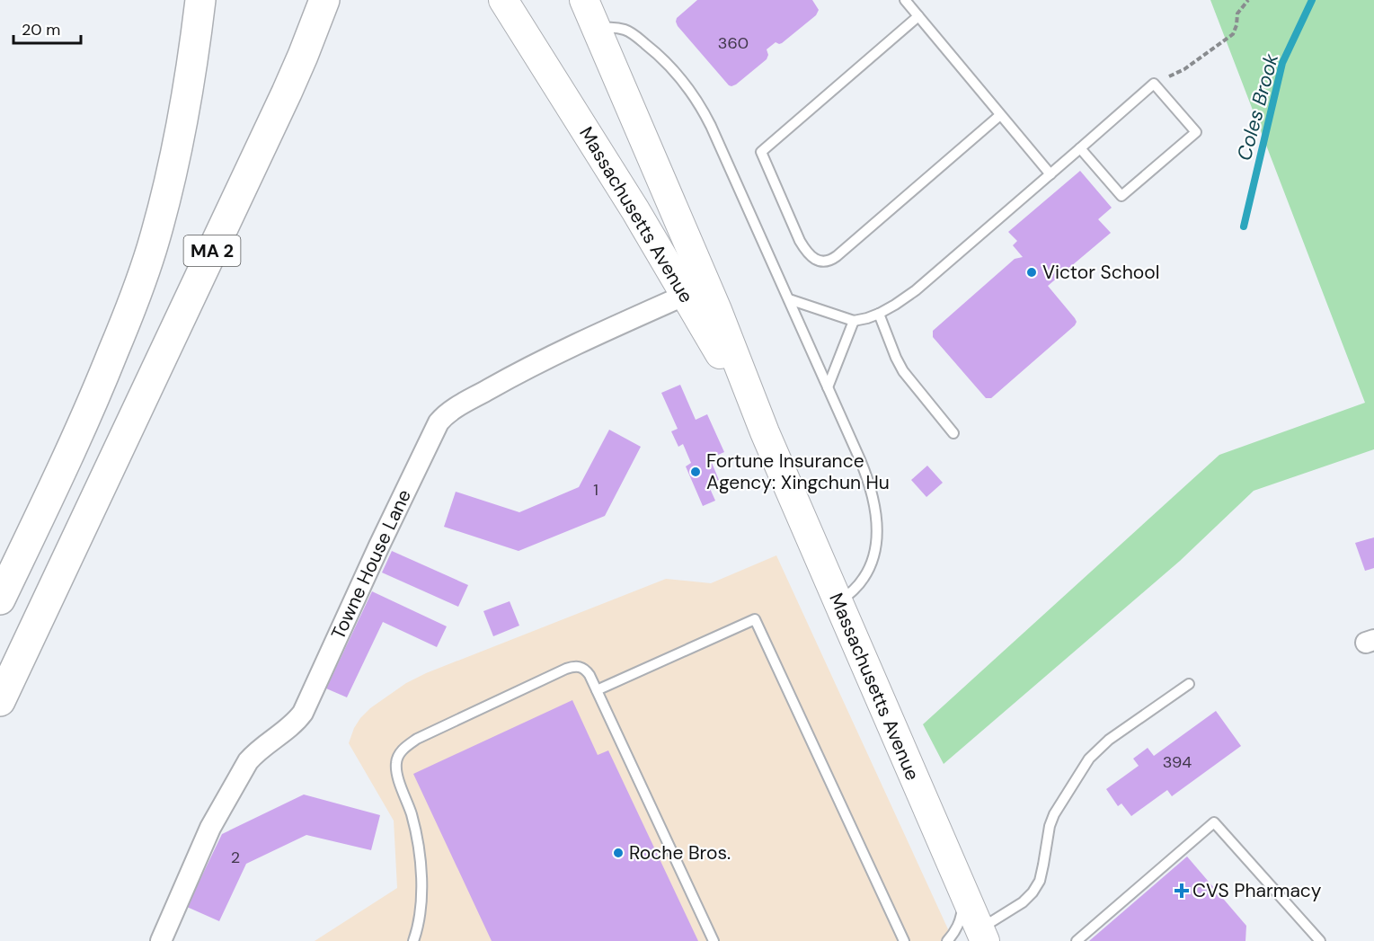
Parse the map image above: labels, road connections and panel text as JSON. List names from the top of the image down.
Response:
{
  "streets": {
    "highway": ["MA 2"],
    "main road": ["Massachusetts Avenue"],
    "street": ["Towne House Lane"]
  },
  "crossings": [
    ["Massachusetts Avenue", "Towne House Lane"]
  ],
  "water": ["Coles Brook"],
  "places": {
    "other": ["Victor School", "Fortune Insurance Agency: Xingchun Hu", "Roche Bros."],
    "health": ["CVS Pharmacy"]
  },
  "house_numbers": [
    "360",
    "1",
    "394",
    "2"
  ],
  "scale_bar": "20 m"
}
